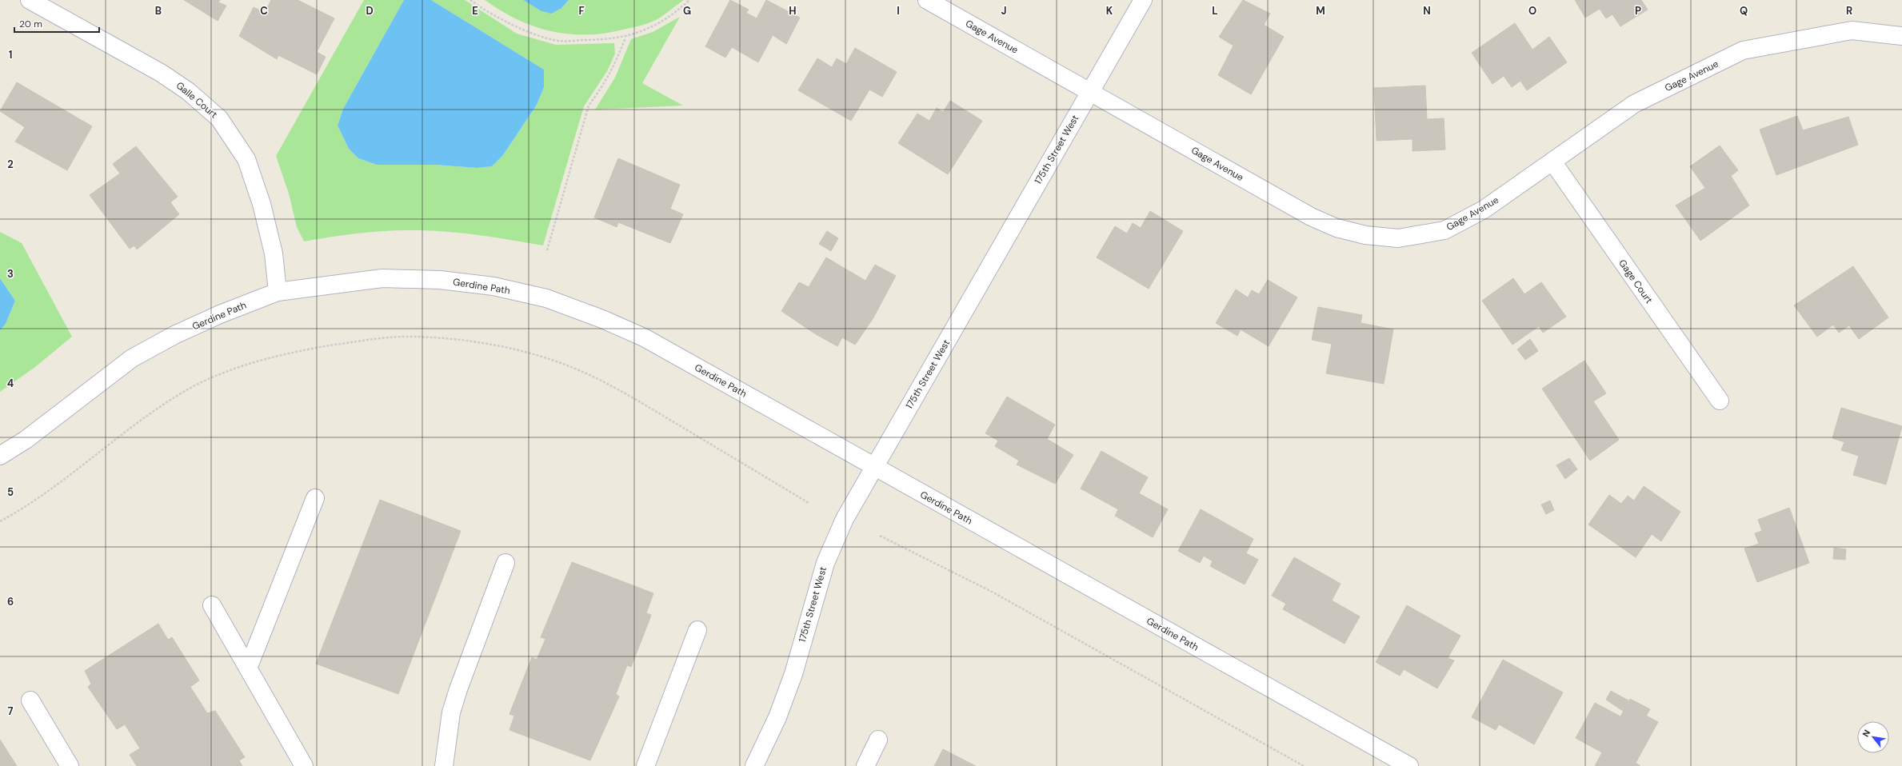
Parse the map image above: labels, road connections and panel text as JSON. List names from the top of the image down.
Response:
{
  "streets": {
    "street": [
      "Gage Avenue",
      "Galle Court",
      "175th Street West",
      "Gage Court",
      "Gerdine Path"
    ]
  },
  "crossings": [
    ["Gage Avenue", "175th Street West"],
    ["Gage Avenue", "Gage Court"],
    ["Galle Court", "Gerdine Path"],
    ["175th Street West", "Gerdine Path"]
  ],
  "scale_bar": "20 m",
  "north": "top left",
  "grid": {
    "columns": [
      "B",
      "C",
      "D",
      "E",
      "F",
      "G",
      "H",
      "I",
      "J",
      "K",
      "L",
      "M",
      "N",
      "O",
      "P",
      "Q",
      "R"
    ],
    "rows": [
      "1",
      "2",
      "3",
      "4",
      "5",
      "6",
      "7"
    ]
  }
}
